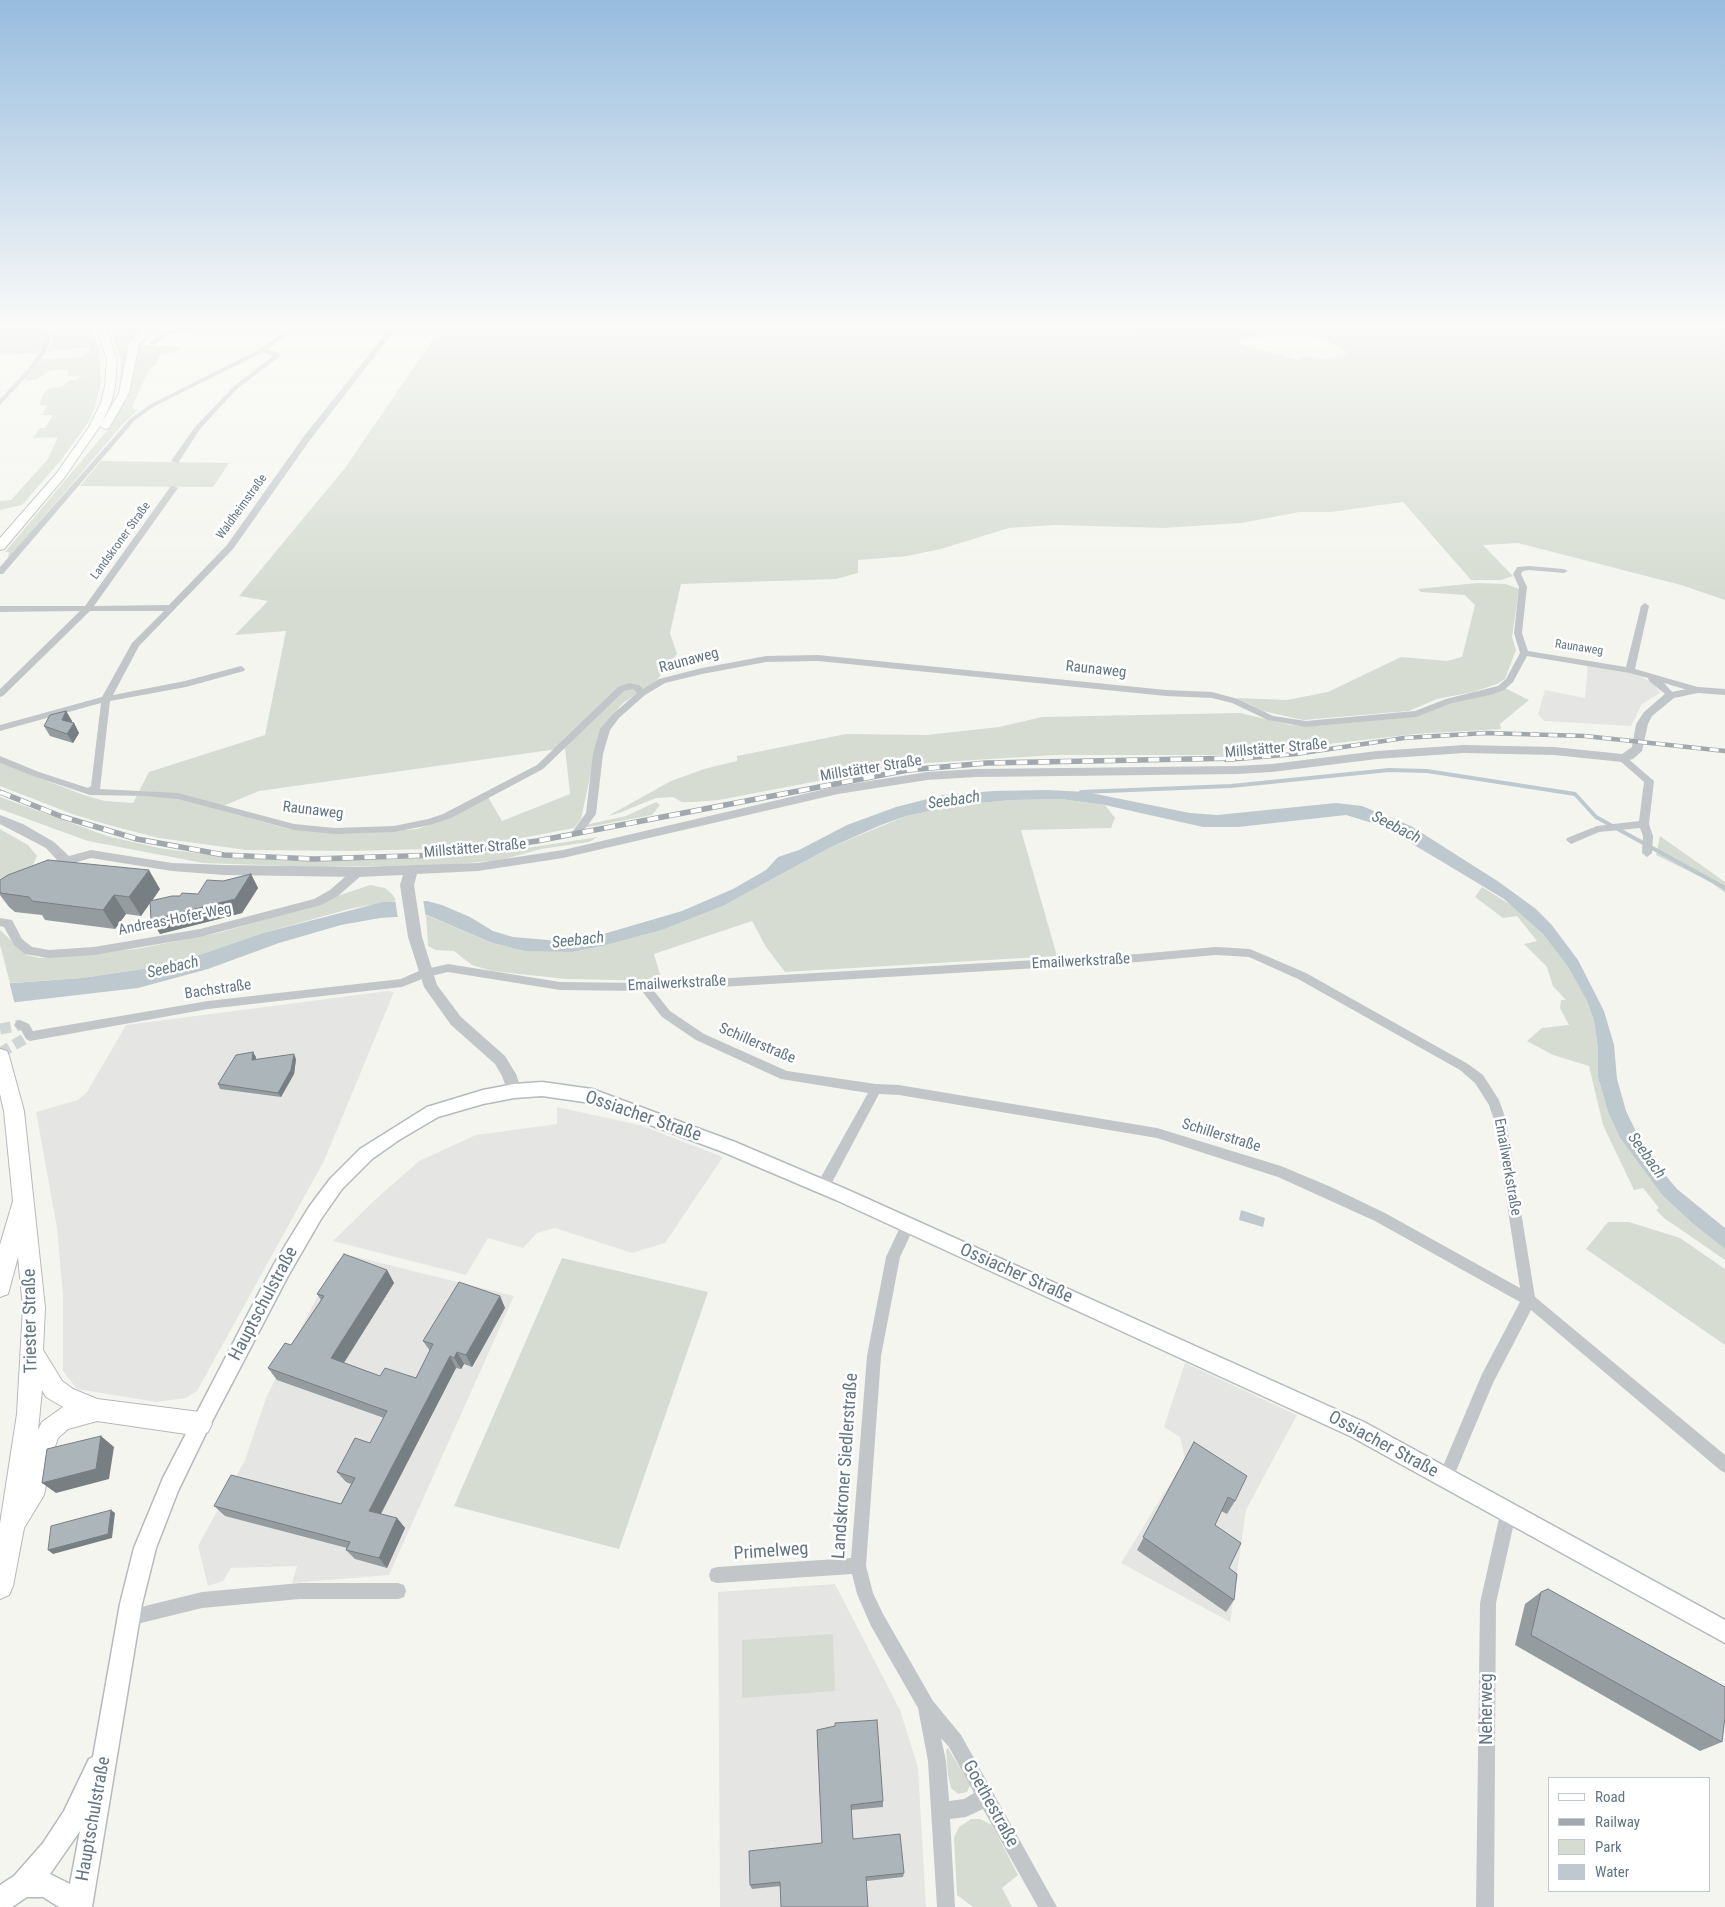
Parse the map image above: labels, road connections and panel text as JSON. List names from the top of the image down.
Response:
{
  "streets": {
    "main road": ["Ossiacher Straße", "Hauptschulstraße", "Triester Straße"],
    "street": [
      "Waldheimstraße",
      "Landskroner Straße",
      "Raunaweg",
      "Millstätter Straße",
      "Andreas-Hofer-Weg",
      "Emailwerkstraße",
      "Bachstraße",
      "Schillerstraße",
      "Landskroner Siedlerstraße",
      "Primelweg",
      "Neherweg",
      "Goethestraße"
    ]
  },
  "crossings": [
    ["Waldheimstraße", "Raunaweg"],
    ["Millstätter Straße", "Andreas-Hofer-Weg"],
    ["Emailwerkstraße", "Bachstraße"],
    ["Emailwerkstraße", "Schillerstraße"],
    ["Ossiacher Straße", "Hauptschulstraße"],
    ["Ossiacher Straße", "Landskroner Siedlerstraße"],
    ["Ossiacher Straße", "Neherweg"],
    ["Landskroner Siedlerstraße", "Primelweg"],
    ["Landskroner Siedlerstraße", "Goethestraße"]
  ],
  "water": ["Seebach"],
  "legend": [
    "Road",
    "Railway",
    "Park",
    "Water"
  ]
}
